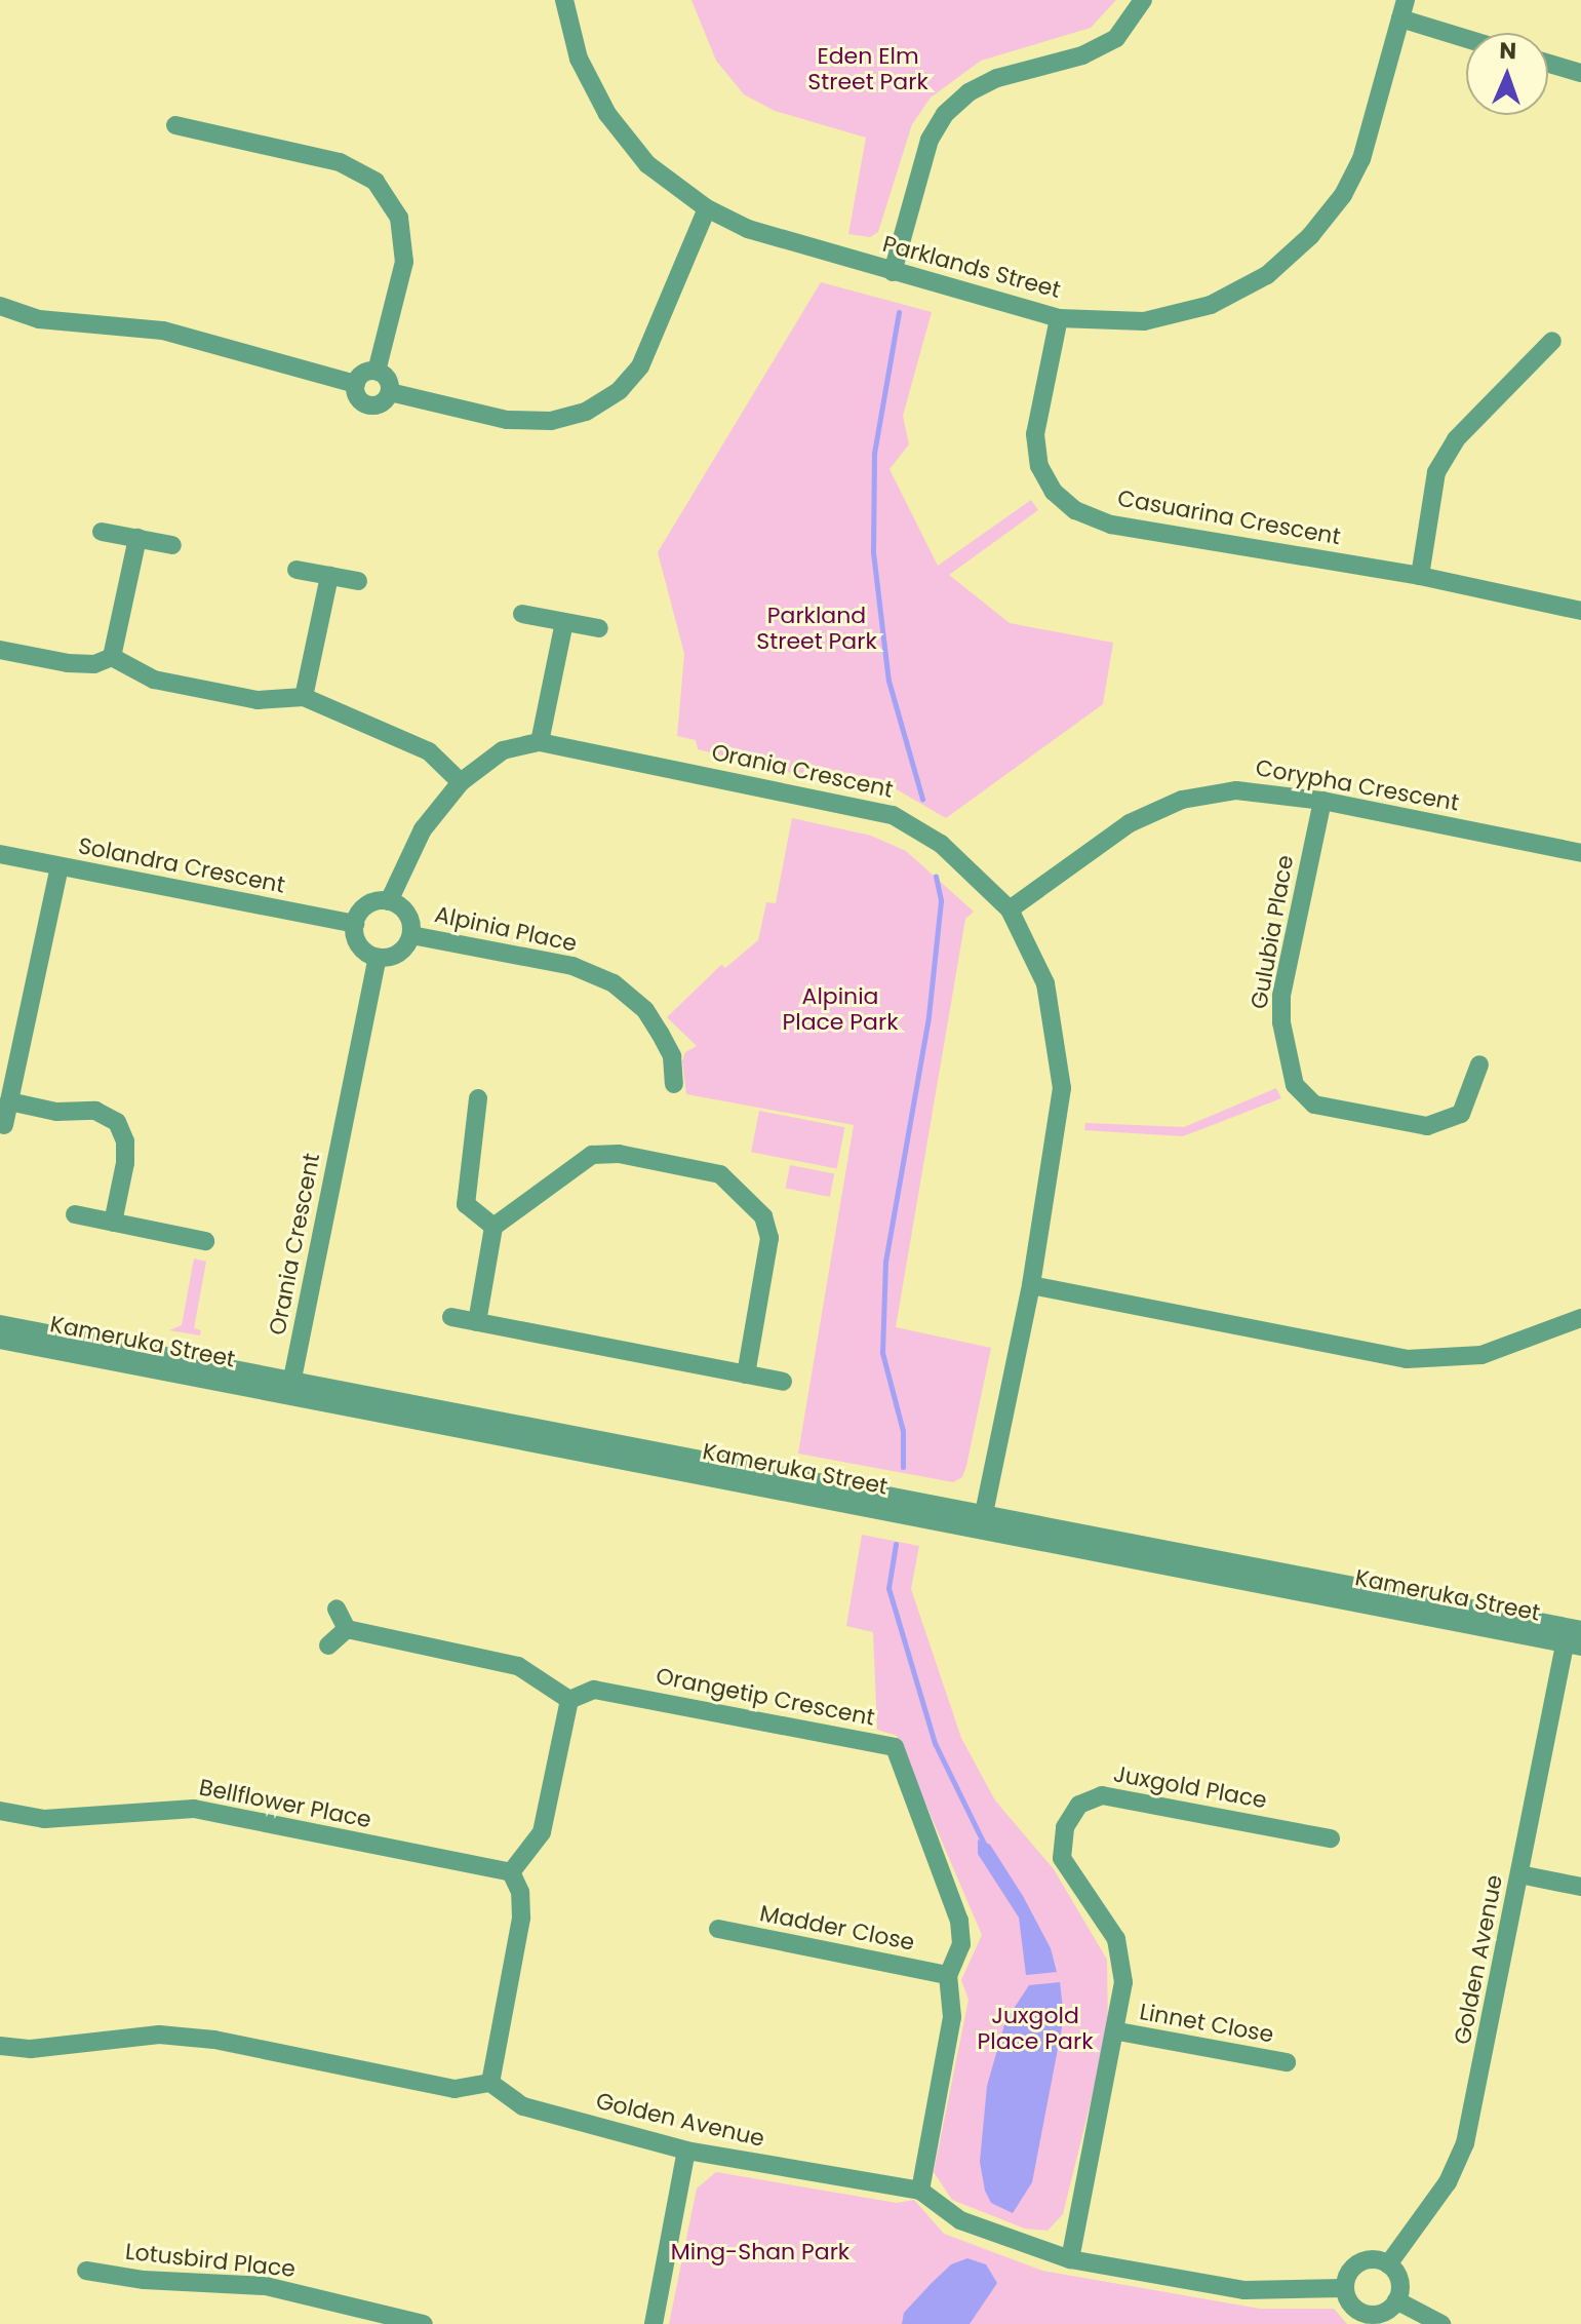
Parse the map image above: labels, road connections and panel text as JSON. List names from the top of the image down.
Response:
{
  "streets": {
    "street": [
      "Parklands Street",
      "Casuarina Crescent",
      "Orania Crescent",
      "Corypha Crescent",
      "Solandra Crescent",
      "Alpinia Place",
      "Gulubia Place",
      "Kameruka Street",
      "Orangetip Crescent",
      "Juxgold Place",
      "Bellflower Place",
      "Madder Close",
      "Golden Avenue",
      "Linnet Close",
      "Lotusbird Place"
    ]
  },
  "crossings": [
    ["Parklands Street", "Casuarina Crescent"],
    ["Orania Crescent", "Corypha Crescent"],
    ["Orania Crescent", "Solandra Crescent"],
    ["Orania Crescent", "Alpinia Place"],
    ["Orania Crescent", "Kameruka Street"],
    ["Corypha Crescent", "Gulubia Place"],
    ["Solandra Crescent", "Alpinia Place"],
    ["Kameruka Street", "Golden Avenue"],
    ["Orangetip Crescent", "Madder Close"],
    ["Orangetip Crescent", "Golden Avenue"],
    ["Juxgold Place", "Golden Avenue"],
    ["Juxgold Place", "Linnet Close"]
  ],
  "parks": [
    "Eden Elm Street Park",
    "Parkland Street Park",
    "Alpinia Place Park",
    "Juxgold Place Park",
    "Ming-Shan Park"
  ],
  "north": "top"
}
